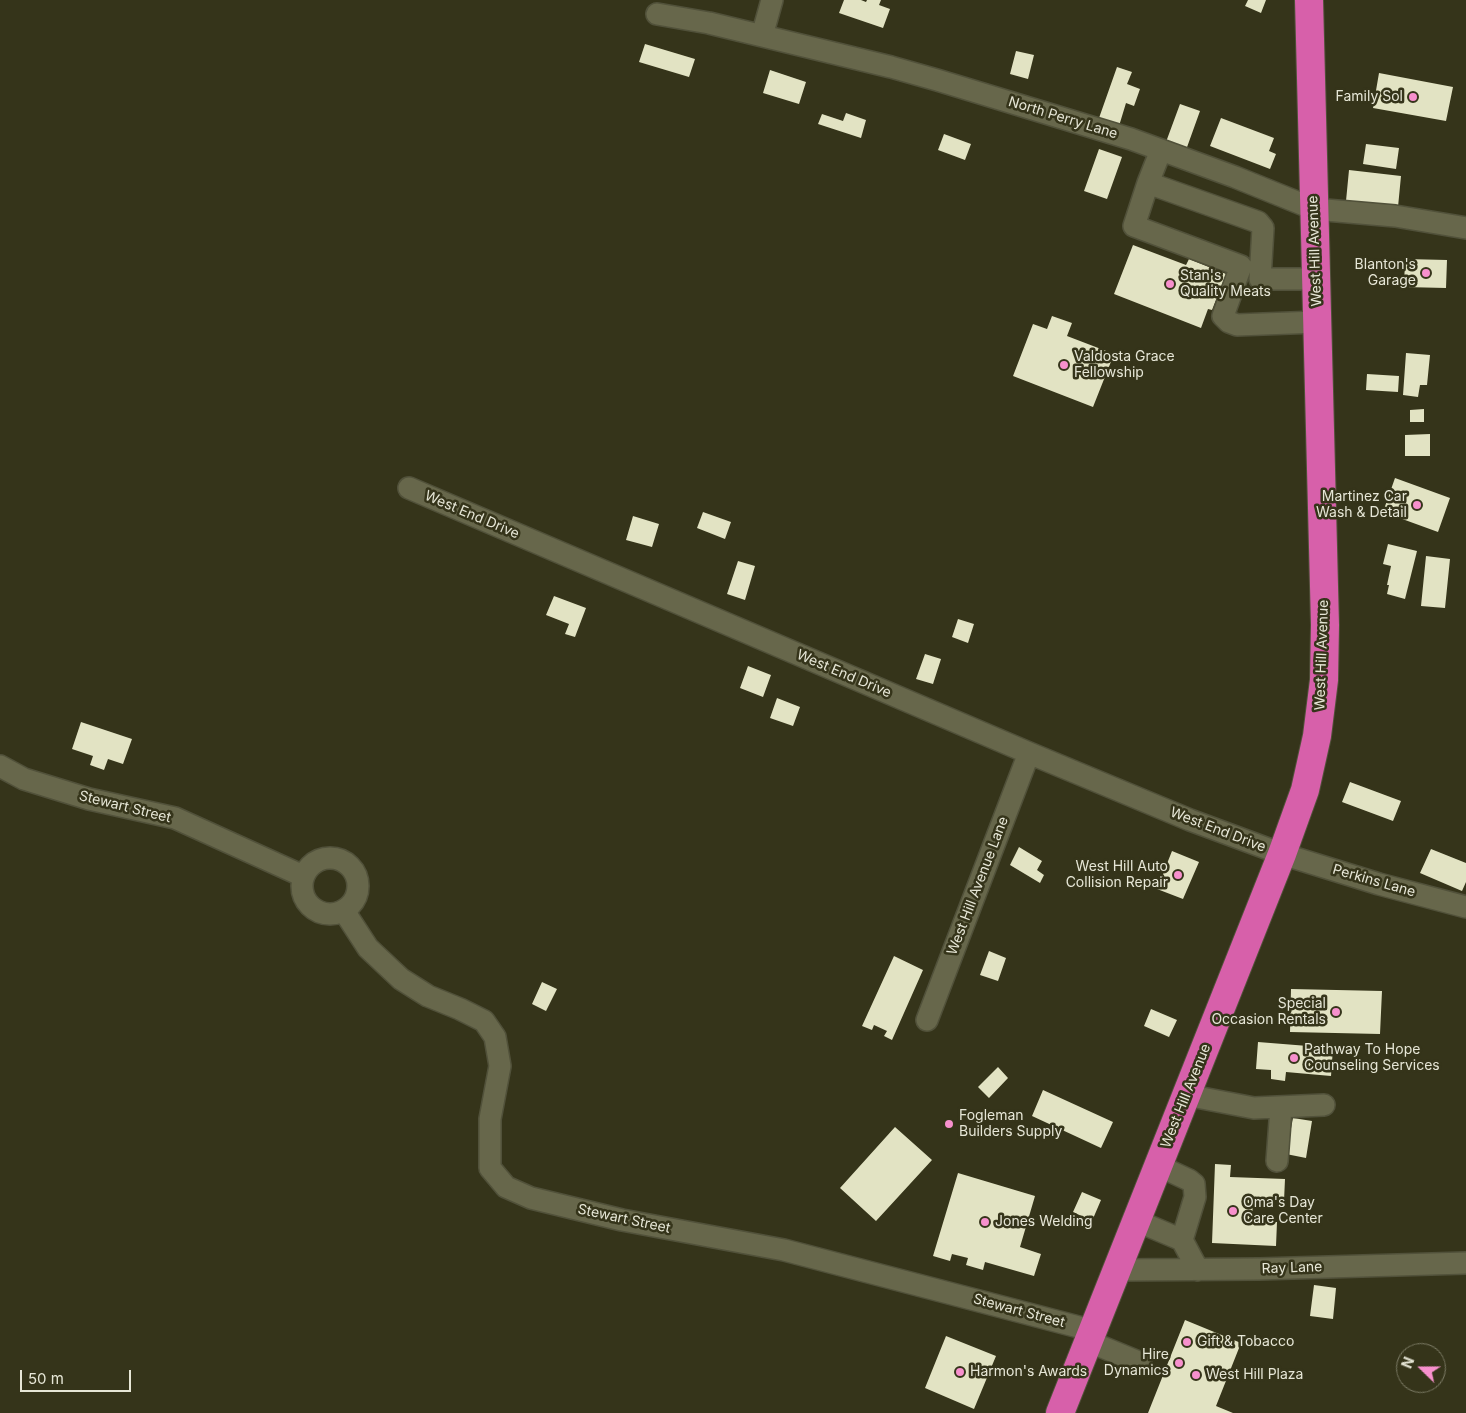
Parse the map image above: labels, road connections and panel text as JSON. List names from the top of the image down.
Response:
{
  "streets": {
    "highway": ["West Hill Avenue"],
    "street": [
      "North Perry Lane",
      "West End Drive",
      "Stewart Street",
      "Perkins Lane",
      "West Hill Avenue Lane",
      "Ray Lane"
    ]
  },
  "crossings": [
    ["North Perry Lane", "West Hill Avenue"],
    ["West Hill Avenue", "West End Drive"],
    ["West Hill Avenue", "Stewart Street"],
    ["West Hill Avenue", "Perkins Lane"],
    ["West Hill Avenue", "Ray Lane"],
    ["West End Drive", "Perkins Lane"],
    ["West End Drive", "West Hill Avenue Lane"]
  ],
  "places": [
    "Family Sol",
    "Blanton's Garage",
    "Stan's Quality Meats",
    "Valdosta Grace Fellowship",
    "Martinez Car Wash & Detail",
    "West Hill Auto Collision Repair",
    "Special Occasion Rentals",
    "Pathway To Hope Counseling Services",
    "Fogleman Builders Supply",
    "Oma's Day Care Center",
    "Jones Welding",
    "Gift & Tobacco",
    "Hire Dynamics",
    "Harmon's Awards",
    "West Hill Plaza"
  ],
  "scale_bar": "50 m",
  "north": "left"
}
